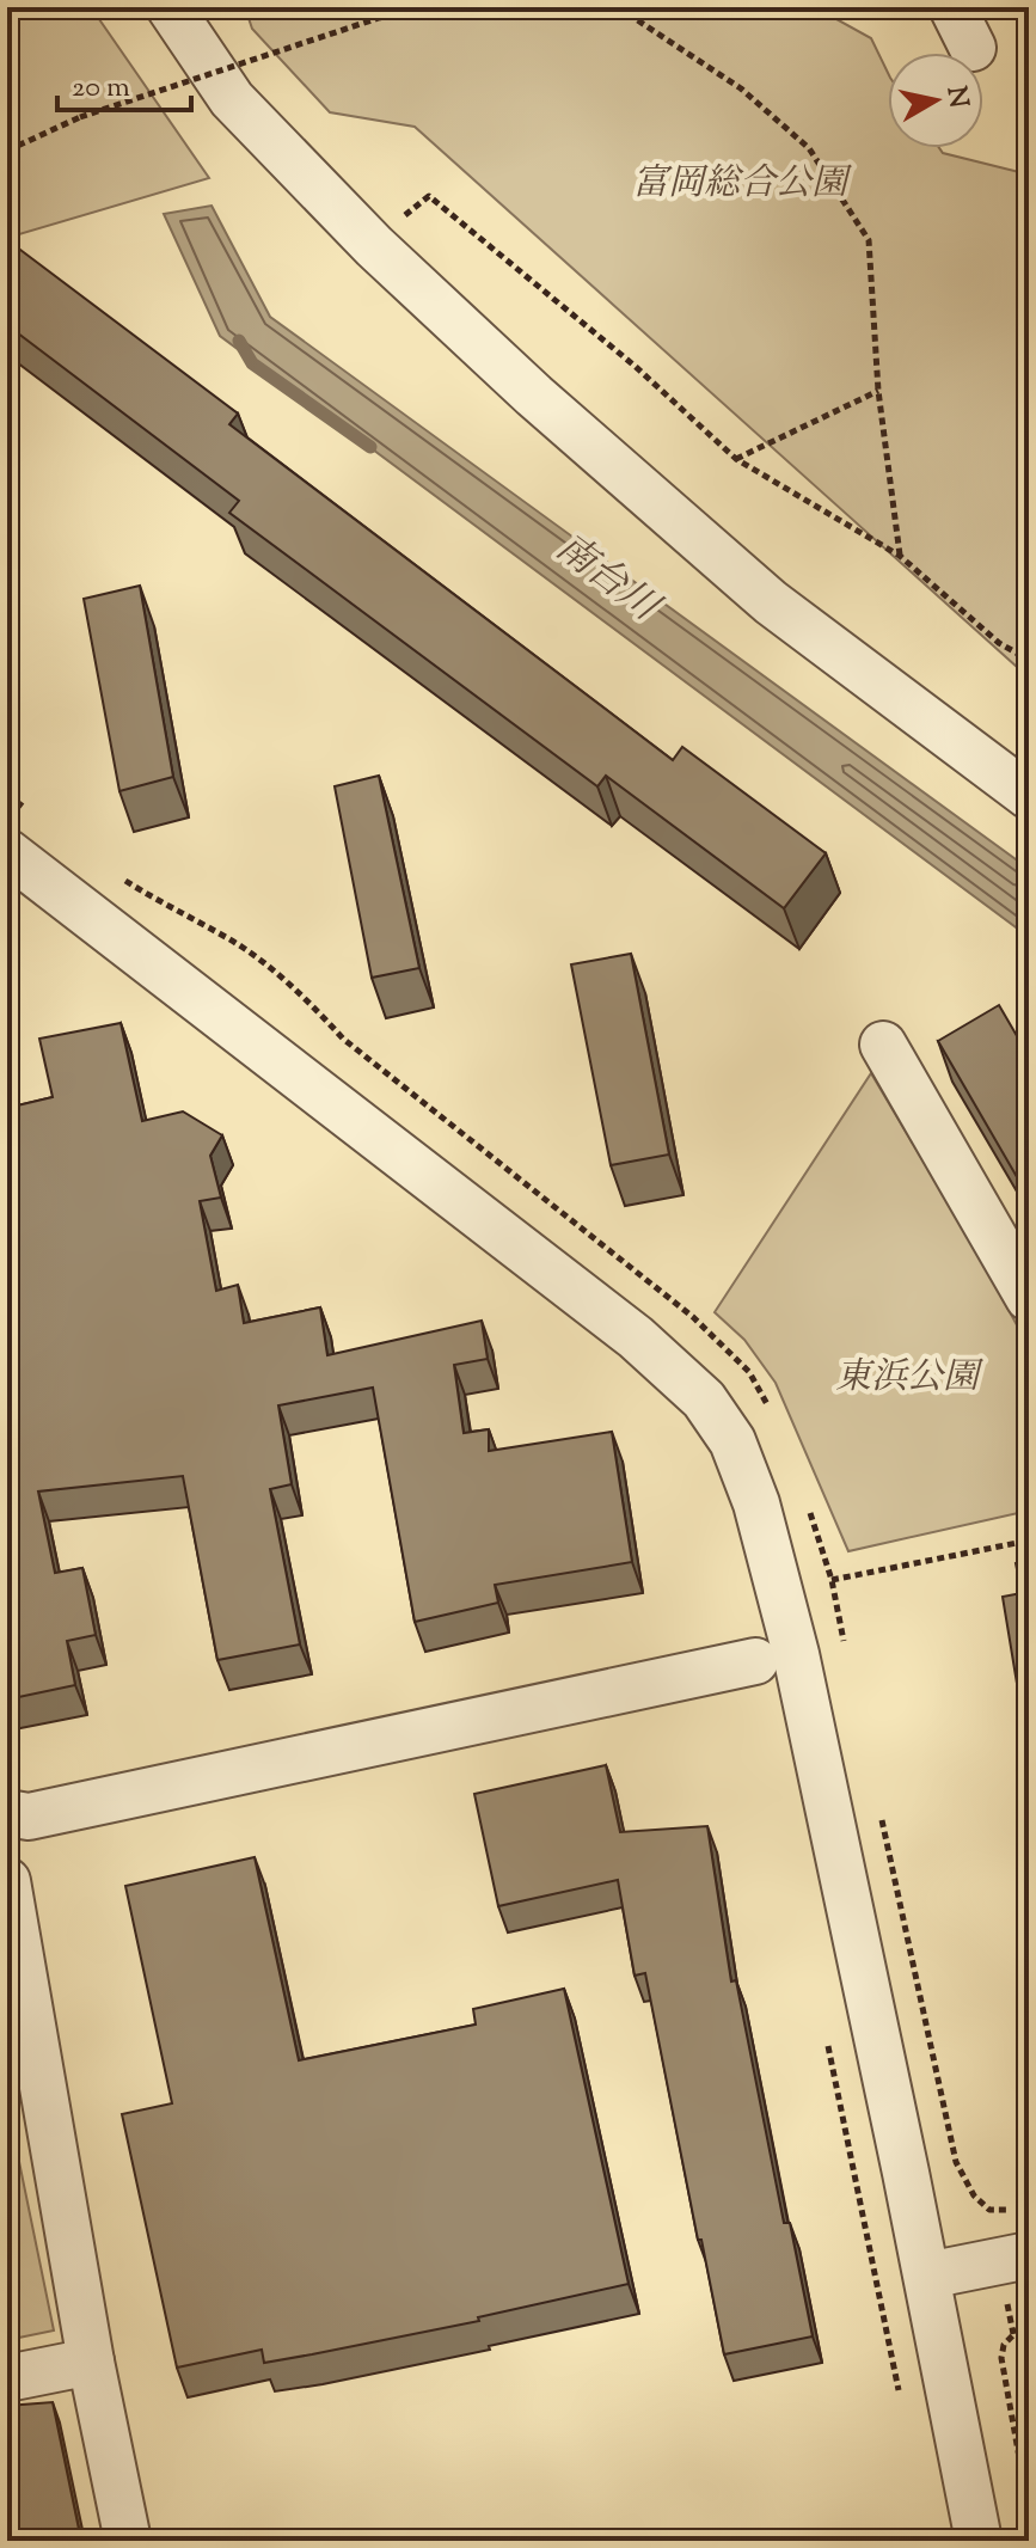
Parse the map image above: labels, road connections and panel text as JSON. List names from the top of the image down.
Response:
{
  "water": ["南台川"],
  "parks": ["富岡総合公園", "東浜公園"],
  "scale_bar": "20 m",
  "north": "right"
}
